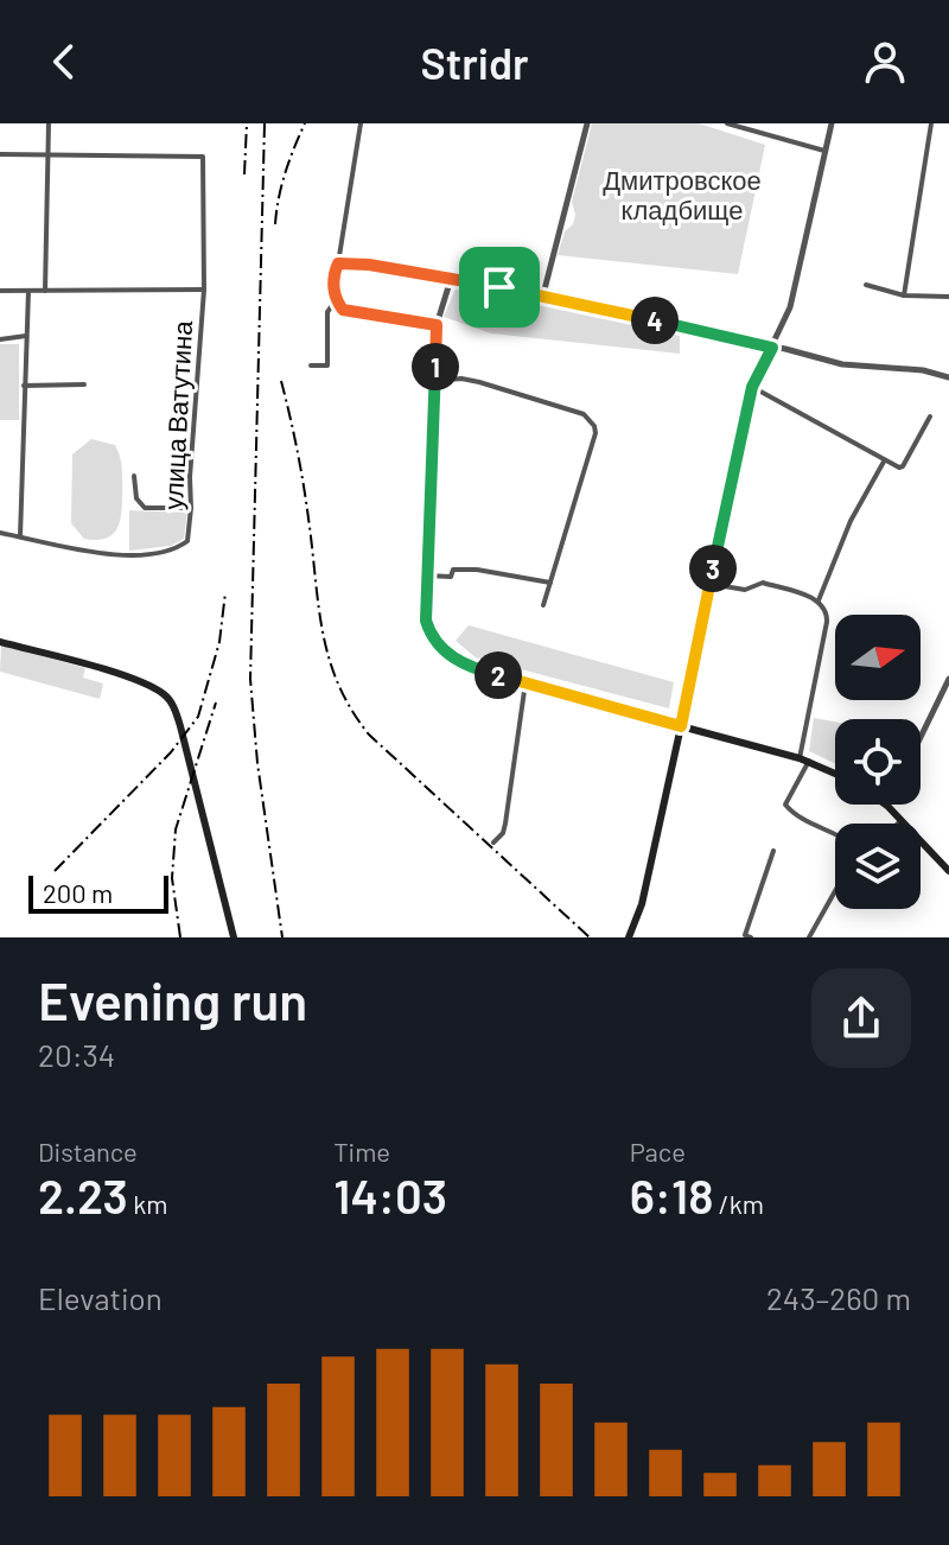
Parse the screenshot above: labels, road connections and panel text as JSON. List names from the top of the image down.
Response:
{
  "streets": {
    "street": ["улица Ватутина"]
  },
  "parks": ["Дмитровское кладбище"],
  "scale_bar": "200 m",
  "north": "right",
  "page": {
    "header": "Stridr",
    "pins": [
      "4",
      "1",
      "3",
      "2"
    ],
    "scale": "200 m",
    "heading": ["Evening run", "20:34"],
    "stats": [
      ["Distance", "2.23 km"],
      ["Time", "14:03"],
      ["Pace", "6:18 /km"]
    ],
    "chart": ["Elevation", "243–260 m"]
  }
}
